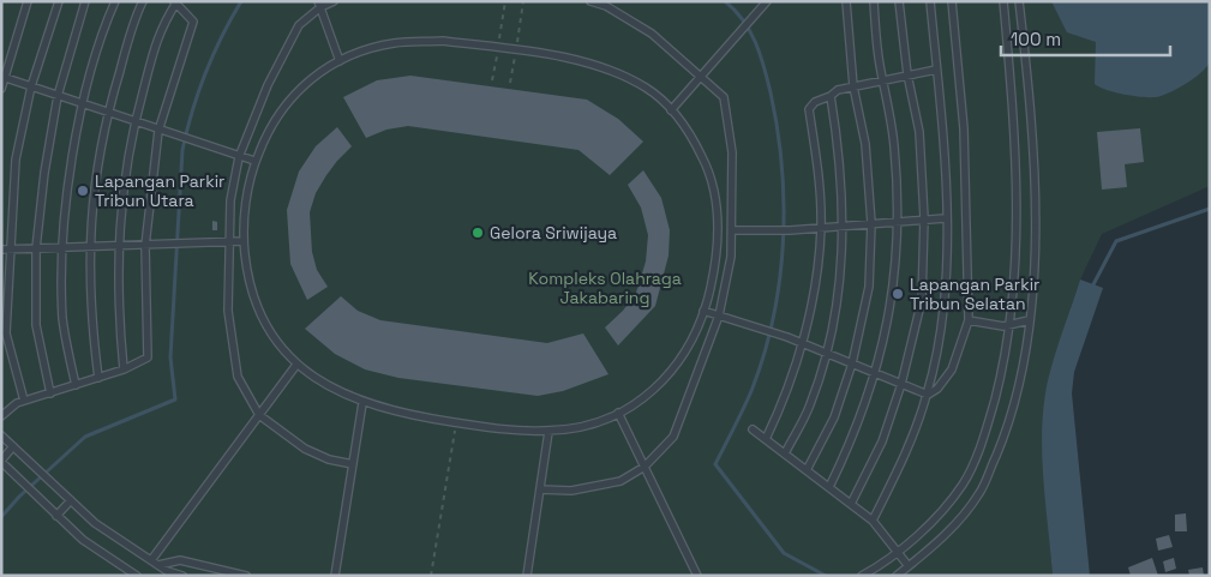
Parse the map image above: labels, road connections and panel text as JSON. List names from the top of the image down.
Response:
{
  "parks": ["Kompleks Olahraga Jakabaring"],
  "places": ["Lapangan Parkir Tribun Utara", "Gelora Sriwijaya", "Lapangan Parkir Tribun Selatan"],
  "scale_bar": "100 m"
}
